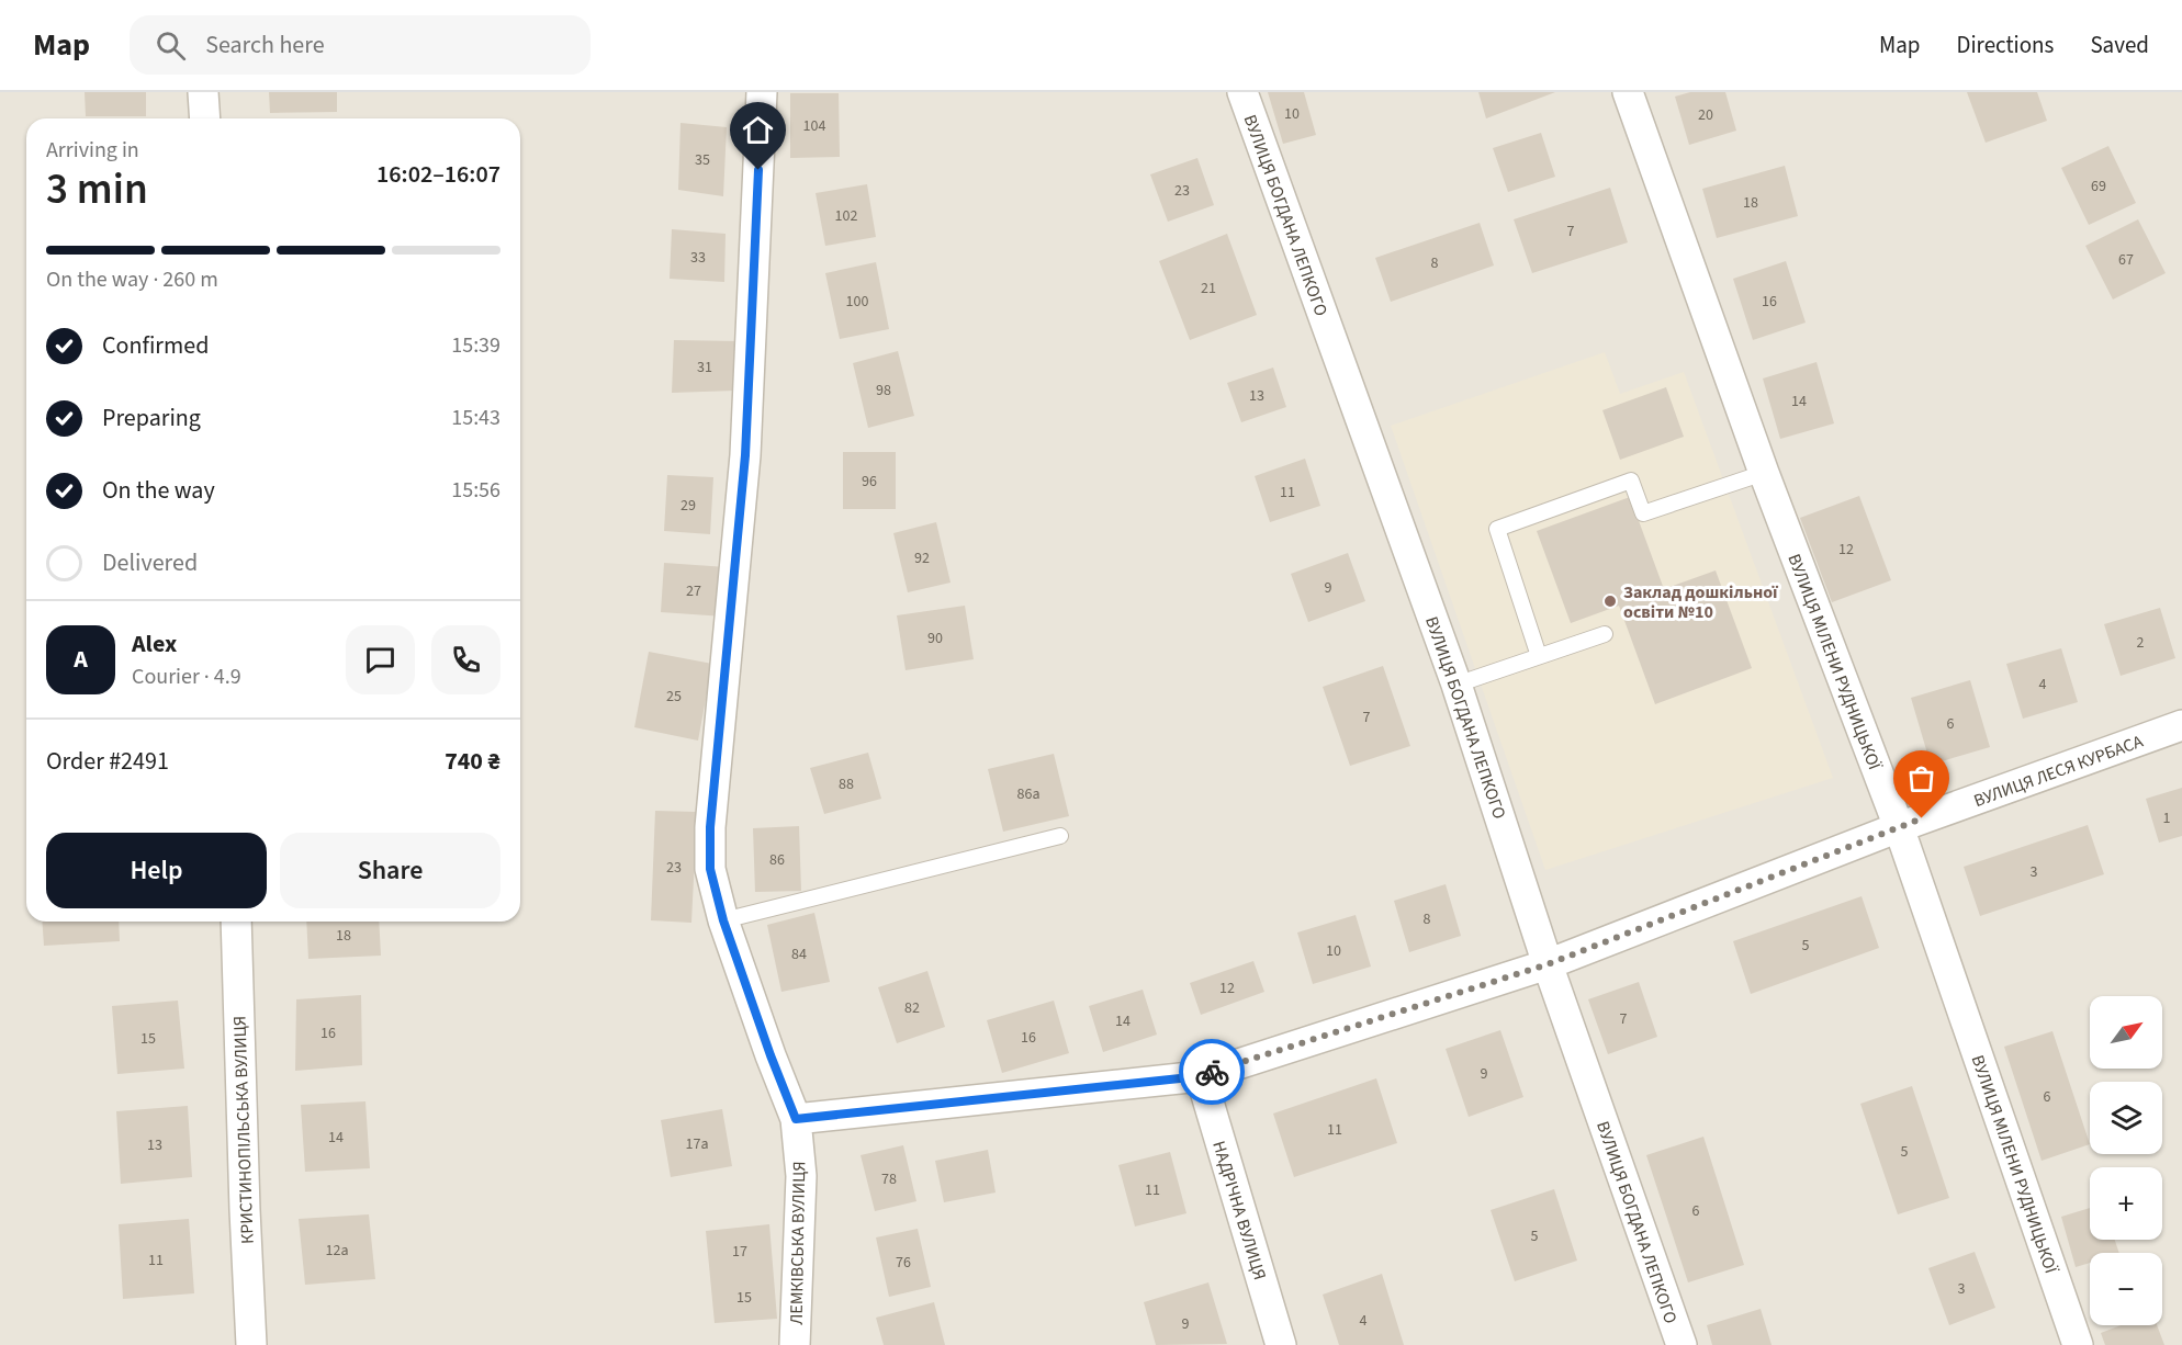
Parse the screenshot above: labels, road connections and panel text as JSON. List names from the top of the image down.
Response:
{
  "streets": {
    "street": [
      "ВУЛИЦЯ БОГДАНА ЛЕПКОГО",
      "ВУЛИЦЯ МІЛЕНИ РУДНИЦЬКОЇ",
      "ВУЛИЦЯ ЛЕСЯ КУРБАСА",
      "КРИСТИНОПІЛЬСЬКА ВУЛИЦЯ",
      "НАДРІЧНА ВУЛИЦЯ",
      "ЛЕМКІВСЬКА ВУЛИЦЯ"
    ]
  },
  "crossings": [
    ["ВУЛИЦЯ БОГДАНА ЛЕПКОГО", "ВУЛИЦЯ ЛЕСЯ КУРБАСА"],
    ["ВУЛИЦЯ МІЛЕНИ РУДНИЦЬКОЇ", "ВУЛИЦЯ ЛЕСЯ КУРБАСА"],
    ["ВУЛИЦЯ ЛЕСЯ КУРБАСА", "НАДРІЧНА ВУЛИЦЯ"],
    ["ВУЛИЦЯ ЛЕСЯ КУРБАСА", "ЛЕМКІВСЬКА ВУЛИЦЯ"]
  ],
  "places": ["Заклад дошкільної освіти №10"],
  "house_numbers": [
    "10",
    "20",
    "104",
    "35",
    "69",
    "23",
    "18",
    "102",
    "7",
    "33",
    "67",
    "8",
    "21",
    "100",
    "16",
    "31",
    "98",
    "13",
    "14",
    "96",
    "11",
    "29",
    "12",
    "92",
    "9",
    "27",
    "90",
    "2",
    "4",
    "25",
    "7",
    "6",
    "88",
    "86а",
    "1",
    "86",
    "23",
    "3",
    "8",
    "18",
    "5",
    "10",
    "84",
    "12",
    "82",
    "7",
    "14",
    "16",
    "16",
    "15",
    "9",
    "6",
    "11",
    "14",
    "17а",
    "13",
    "5",
    "78",
    "11",
    "6",
    "5",
    "12а",
    "17",
    "11",
    "76",
    "3",
    "15",
    "4",
    "9"
  ],
  "north": "top right",
  "page": {
    "header": "Map",
    "search": "Search here",
    "nav": ["Map", "Directions", "Saved"],
    "heading": ["3 min", "Arriving in", "16:02–16:07"],
    "panel": [
      "Alex",
      "Courier · 4.9",
      "Order #2491",
      "740 ₴"
    ],
    "bar": "On the way · 260 m",
    "list": [
      ["Confirmed", "15:39"],
      ["Preparing", "15:43"],
      ["On the way", "15:56"],
      "Delivered"
    ],
    "round": "A",
    "buttons": ["Help", "Share"],
    "map_buttons": ["+", "−"]
  }
}
